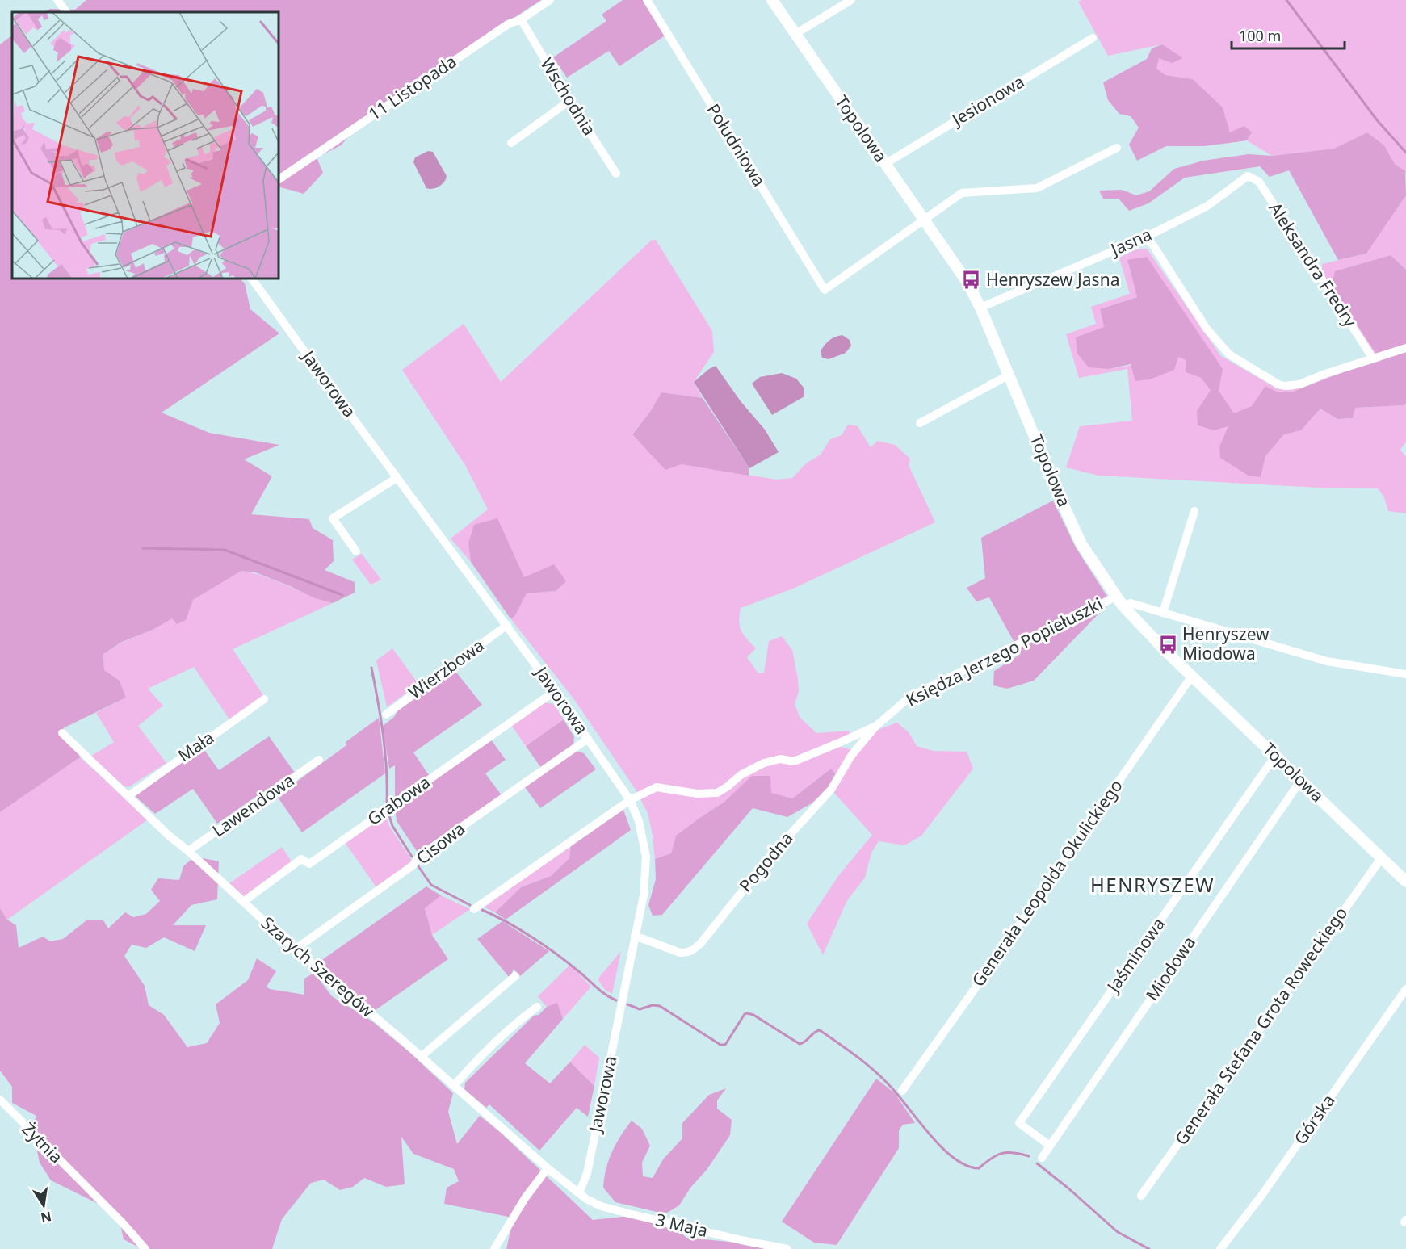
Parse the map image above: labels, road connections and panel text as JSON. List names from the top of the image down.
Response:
{
  "streets": {
    "street": [
      "11 Listopada",
      "Wschodnia",
      "Jesionowa",
      "Topolowa",
      "Południowa",
      "Jasna",
      "Aleksandra Fredry",
      "Jaworowa",
      "Księdza Jerzego Popiełuszki",
      "Wierzbowa",
      "Mała",
      "Grabowa",
      "Lawendowa",
      "Cisowa",
      "Pogodna",
      "Generała Leopolda Okulickiego",
      "Jaśminowa",
      "Szarych Szeregów",
      "Miodowa",
      "Generała Stefana Grota Roweckiego",
      "Górska",
      "Żytnia",
      "3 Maja"
    ]
  },
  "crossings": [
    ["11 Listopada", "Wschodnia"],
    ["Jesionowa", "Topolowa"],
    ["Topolowa", "Południowa"],
    ["Topolowa", "Jasna"],
    ["Topolowa", "Księdza Jerzego Popiełuszki"],
    ["Topolowa", "Generała Leopolda Okulickiego"],
    ["Topolowa", "Jaśminowa"],
    ["Topolowa", "Miodowa"],
    ["Topolowa", "Generała Stefana Grota Roweckiego"],
    ["Jasna", "Aleksandra Fredry"],
    ["Jaworowa", "Księdza Jerzego Popiełuszki"],
    ["Jaworowa", "Wierzbowa"],
    ["Jaworowa", "Grabowa"],
    ["Jaworowa", "Cisowa"],
    ["Jaworowa", "Pogodna"],
    ["Jaworowa", "Szarych Szeregów"],
    ["Jaworowa", "3 Maja"],
    ["Księdza Jerzego Popiełuszki", "Pogodna"],
    ["Mała", "Szarych Szeregów"],
    ["Grabowa", "Szarych Szeregów"],
    ["Lawendowa", "Szarych Szeregów"],
    ["Cisowa", "Szarych Szeregów"],
    ["Jaśminowa", "Miodowa"],
    ["Szarych Szeregów", "3 Maja"]
  ],
  "districts": ["HENRYSZEW"],
  "places": {
    "bus stop": ["Henryszew Jasna", "Henryszew Miodowa"]
  },
  "scale_bar": "100 m",
  "north": "bottom"
}
